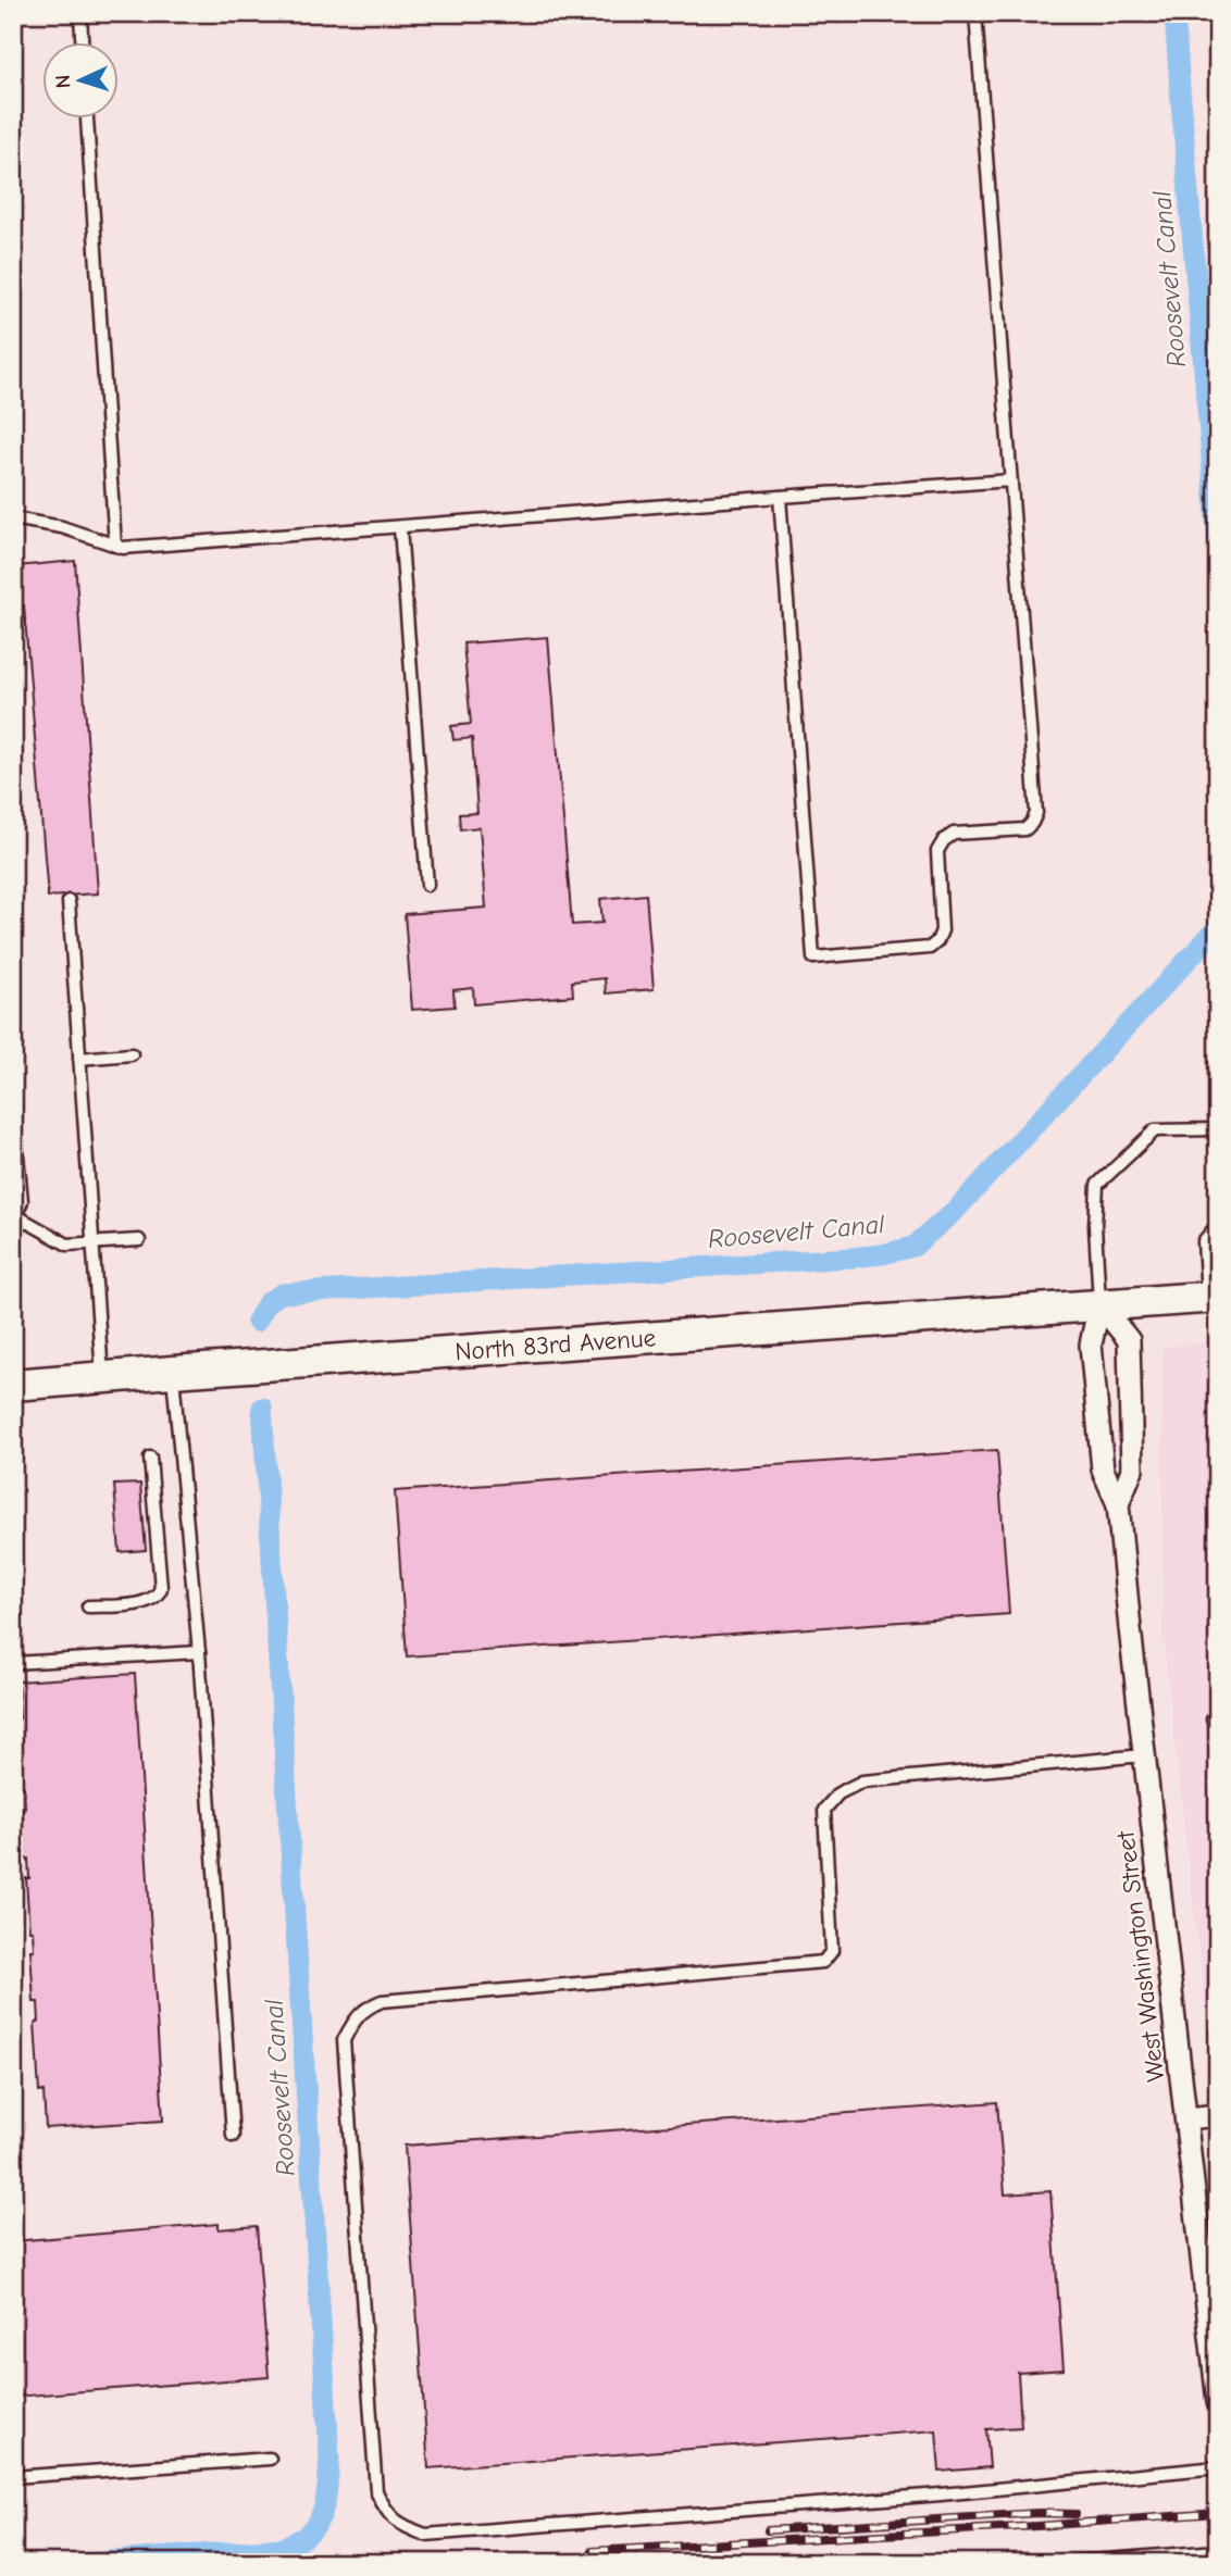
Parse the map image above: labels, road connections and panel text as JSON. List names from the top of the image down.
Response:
{
  "streets": {
    "main road": ["North 83rd Avenue"],
    "street": ["West Washington Street"]
  },
  "crossings": [
    ["North 83rd Avenue", "West Washington Street"]
  ],
  "water": ["Roosevelt Canal"],
  "north": "left"
}
